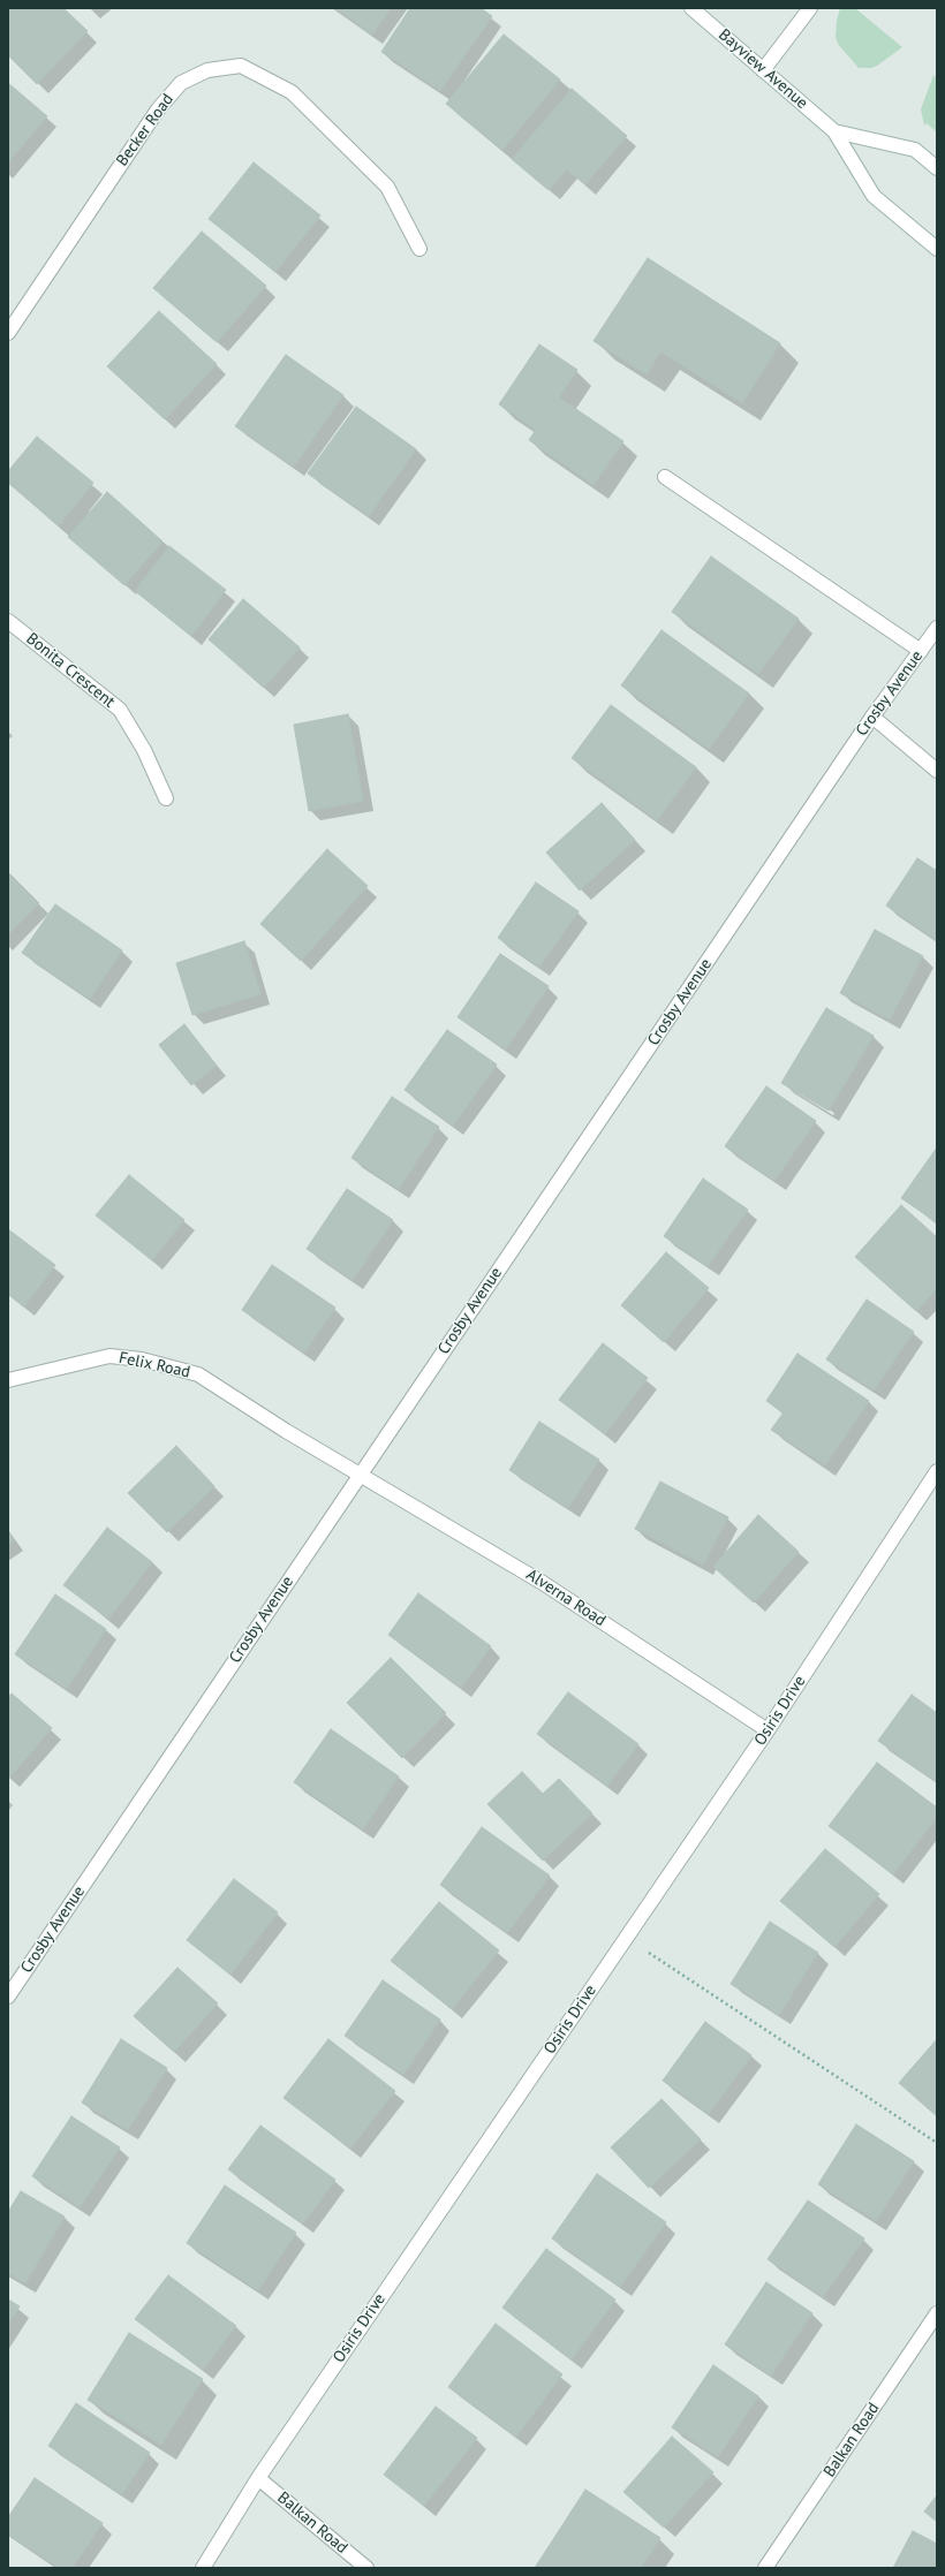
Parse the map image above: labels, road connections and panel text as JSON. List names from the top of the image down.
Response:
{
  "streets": {
    "street": [
      "Bayview Avenue",
      "Becker Road",
      "Bonita Crescent",
      "Crosby Avenue",
      "Felix Road",
      "Alverna Road",
      "Osiris Drive",
      "Balkan Road"
    ]
  },
  "crossings": [
    ["Crosby Avenue", "Felix Road"],
    ["Crosby Avenue", "Alverna Road"],
    ["Felix Road", "Alverna Road"],
    ["Alverna Road", "Osiris Drive"],
    ["Osiris Drive", "Balkan Road"]
  ]
}
